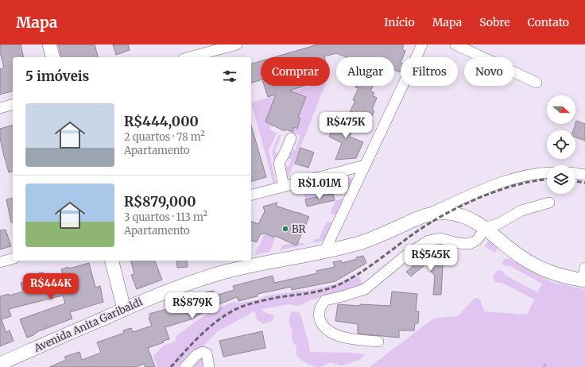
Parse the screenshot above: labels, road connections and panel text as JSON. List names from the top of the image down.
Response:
{
  "streets": {
    "main road": ["Avenida Anita Garibaldi"]
  },
  "places": ["BR"],
  "north": "right",
  "page": {
    "header": "Mapa",
    "nav": [
      "Início",
      "Mapa",
      "Sobre",
      "Contato"
    ],
    "chip": [
      "Comprar",
      "Alugar",
      "Filtros",
      "Novo"
    ],
    "heading": "5 imóveis",
    "list": [
      {
        "name": "R$444,000",
        "note": "2 quartos · 78 m² · Apartamento"
      },
      {
        "name": "R$879,000",
        "note": "3 quartos · 113 m² · Apartamento"
      }
    ],
    "price": [
      "R$475K",
      "R$1.01M",
      "R$545K",
      "R$444K",
      "R$879K"
    ]
  }
}
